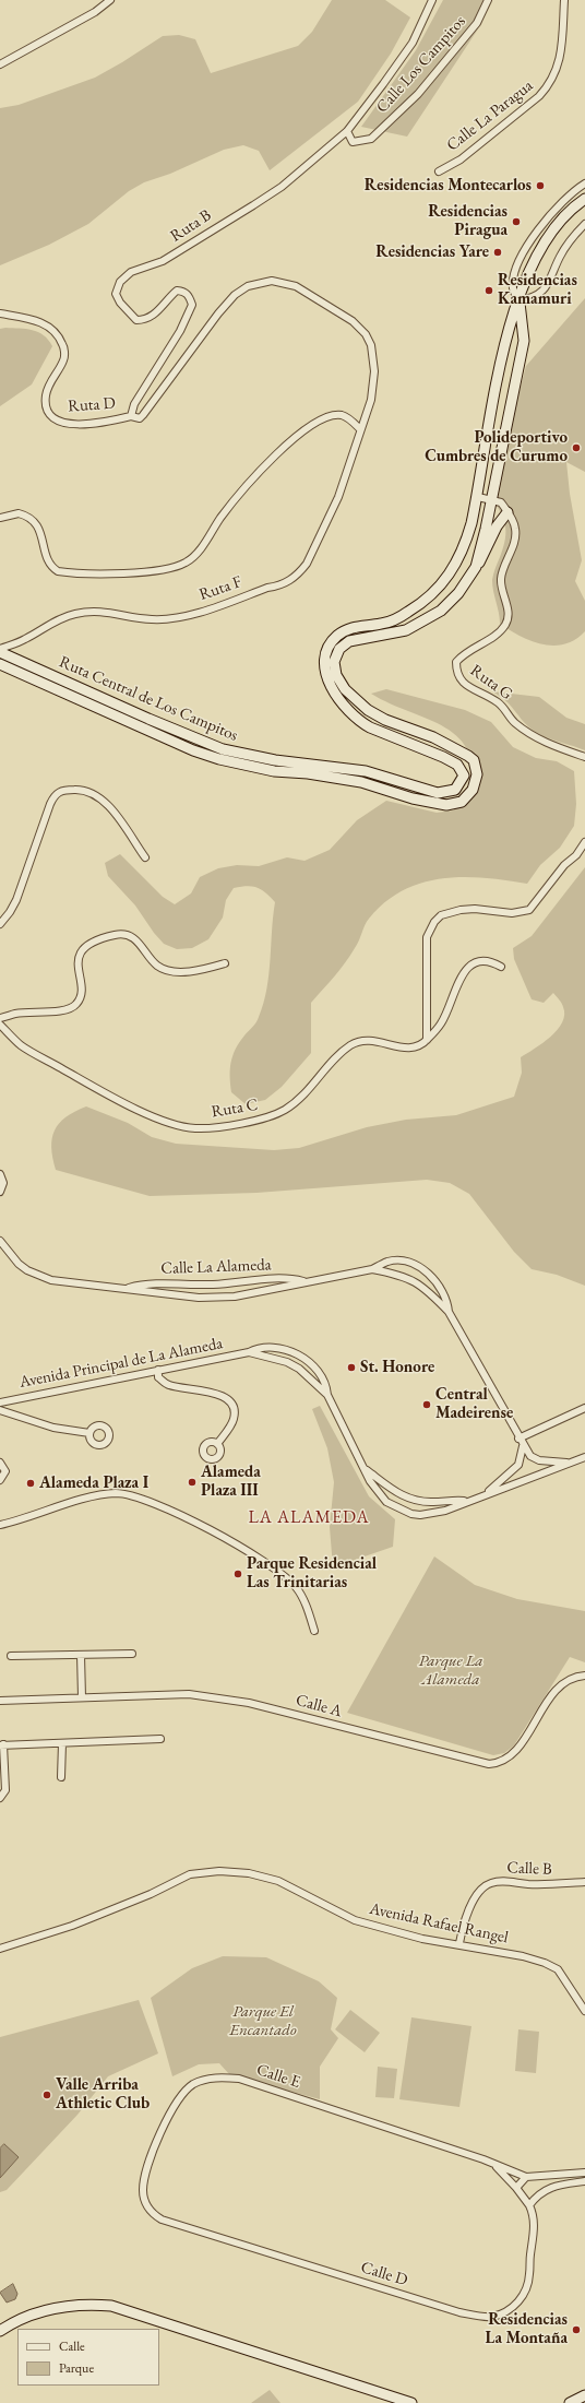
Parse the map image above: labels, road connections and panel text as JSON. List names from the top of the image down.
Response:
{
  "streets": {
    "main road": ["Ruta Central de Los Campitos"],
    "street": [
      "Calle Los Campitos",
      "Calle La Paragua",
      "Ruta B",
      "Ruta D",
      "Ruta F",
      "Ruta G",
      "Ruta C",
      "Calle La Alameda",
      "Avenida Principal de La Alameda",
      "Calle A",
      "Calle B",
      "Avenida Rafael Rangel",
      "Calle E",
      "Calle D"
    ]
  },
  "crossings": [
    ["Calle Los Campitos", "Ruta B"],
    ["Ruta B", "Ruta D"],
    ["Ruta B", "Ruta F"],
    ["Ruta D", "Ruta F"],
    ["Ruta F", "Ruta Central de Los Campitos"],
    ["Calle B", "Avenida Rafael Rangel"],
    ["Calle E", "Calle D"]
  ],
  "districts": ["LA ALAMEDA"],
  "parks": ["Parque La Alameda", "Parque El Encantado"],
  "places": [
    "Residencias Montecarlos",
    "Residencias Piragua",
    "Residencias Yare",
    "Residencias Kamamuri",
    "Polideportivo Cumbres de Curumo",
    "St. Honore",
    "Central Madeirense",
    "Alameda Plaza III",
    "Alameda Plaza I",
    "Parque Residencial Las Trinitarias",
    "Valle Arriba Athletic Club",
    "Residencias La Montaña"
  ],
  "legend": ["Calle", "Parque"]
}
